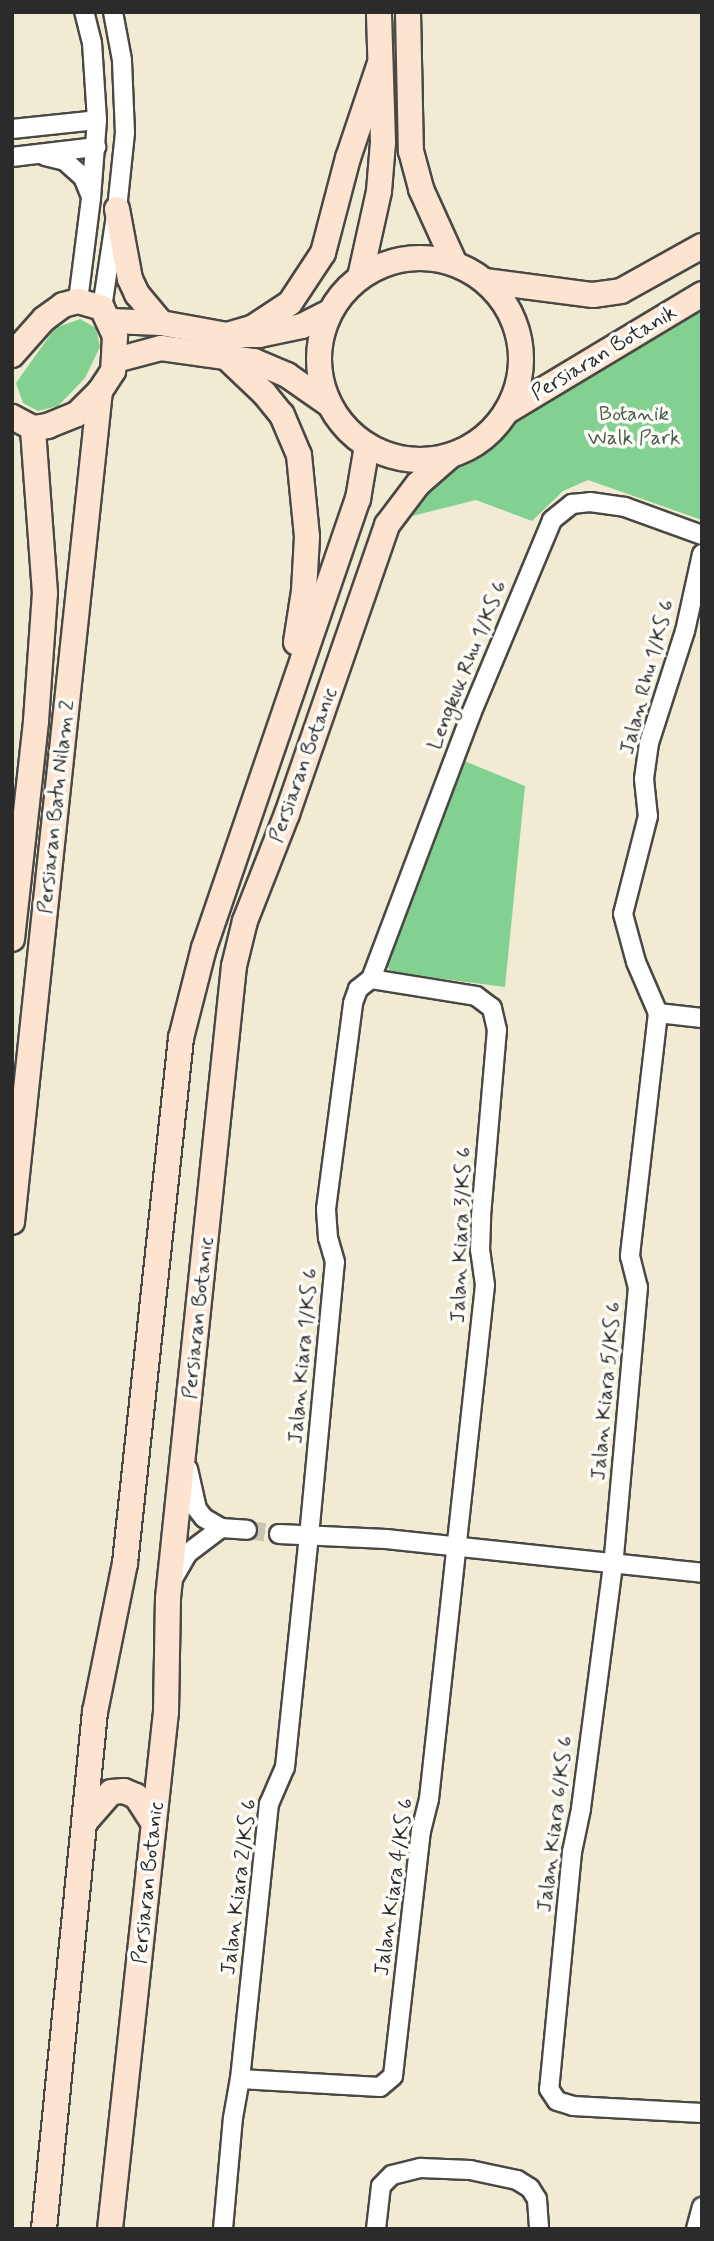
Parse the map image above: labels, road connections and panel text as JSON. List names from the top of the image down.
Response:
{
  "streets": {
    "main road": ["Persiaran Botanik", "Persiaran Botanic", "Persiaran Batu Nilam 2"],
    "street": [
      "Lengkuk Rhu 1/KS 6",
      "Jalan Rhu 1/KS 6",
      "Jalan Kiara 3/KS 6",
      "Jalan Kiara 1/KS 6",
      "Jalan Kiara 5/KS 6",
      "Jalan Kiara 6/KS 6",
      "Jalan Kiara 2/KS 6",
      "Jalan Kiara 4/KS 6"
    ]
  },
  "crossings": [
    ["Persiaran Botanik", "Persiaran Botanic"],
    ["Lengkuk Rhu 1/KS 6", "Jalan Kiara 3/KS 6"],
    ["Lengkuk Rhu 1/KS 6", "Jalan Kiara 1/KS 6"],
    ["Jalan Rhu 1/KS 6", "Jalan Kiara 5/KS 6"],
    ["Jalan Kiara 3/KS 6", "Jalan Kiara 1/KS 6"],
    ["Jalan Kiara 3/KS 6", "Jalan Kiara 4/KS 6"],
    ["Jalan Kiara 1/KS 6", "Jalan Kiara 2/KS 6"],
    ["Jalan Kiara 5/KS 6", "Jalan Kiara 6/KS 6"],
    ["Jalan Kiara 2/KS 6", "Jalan Kiara 4/KS 6"]
  ],
  "parks": ["Botanik Walk Park"]
}
